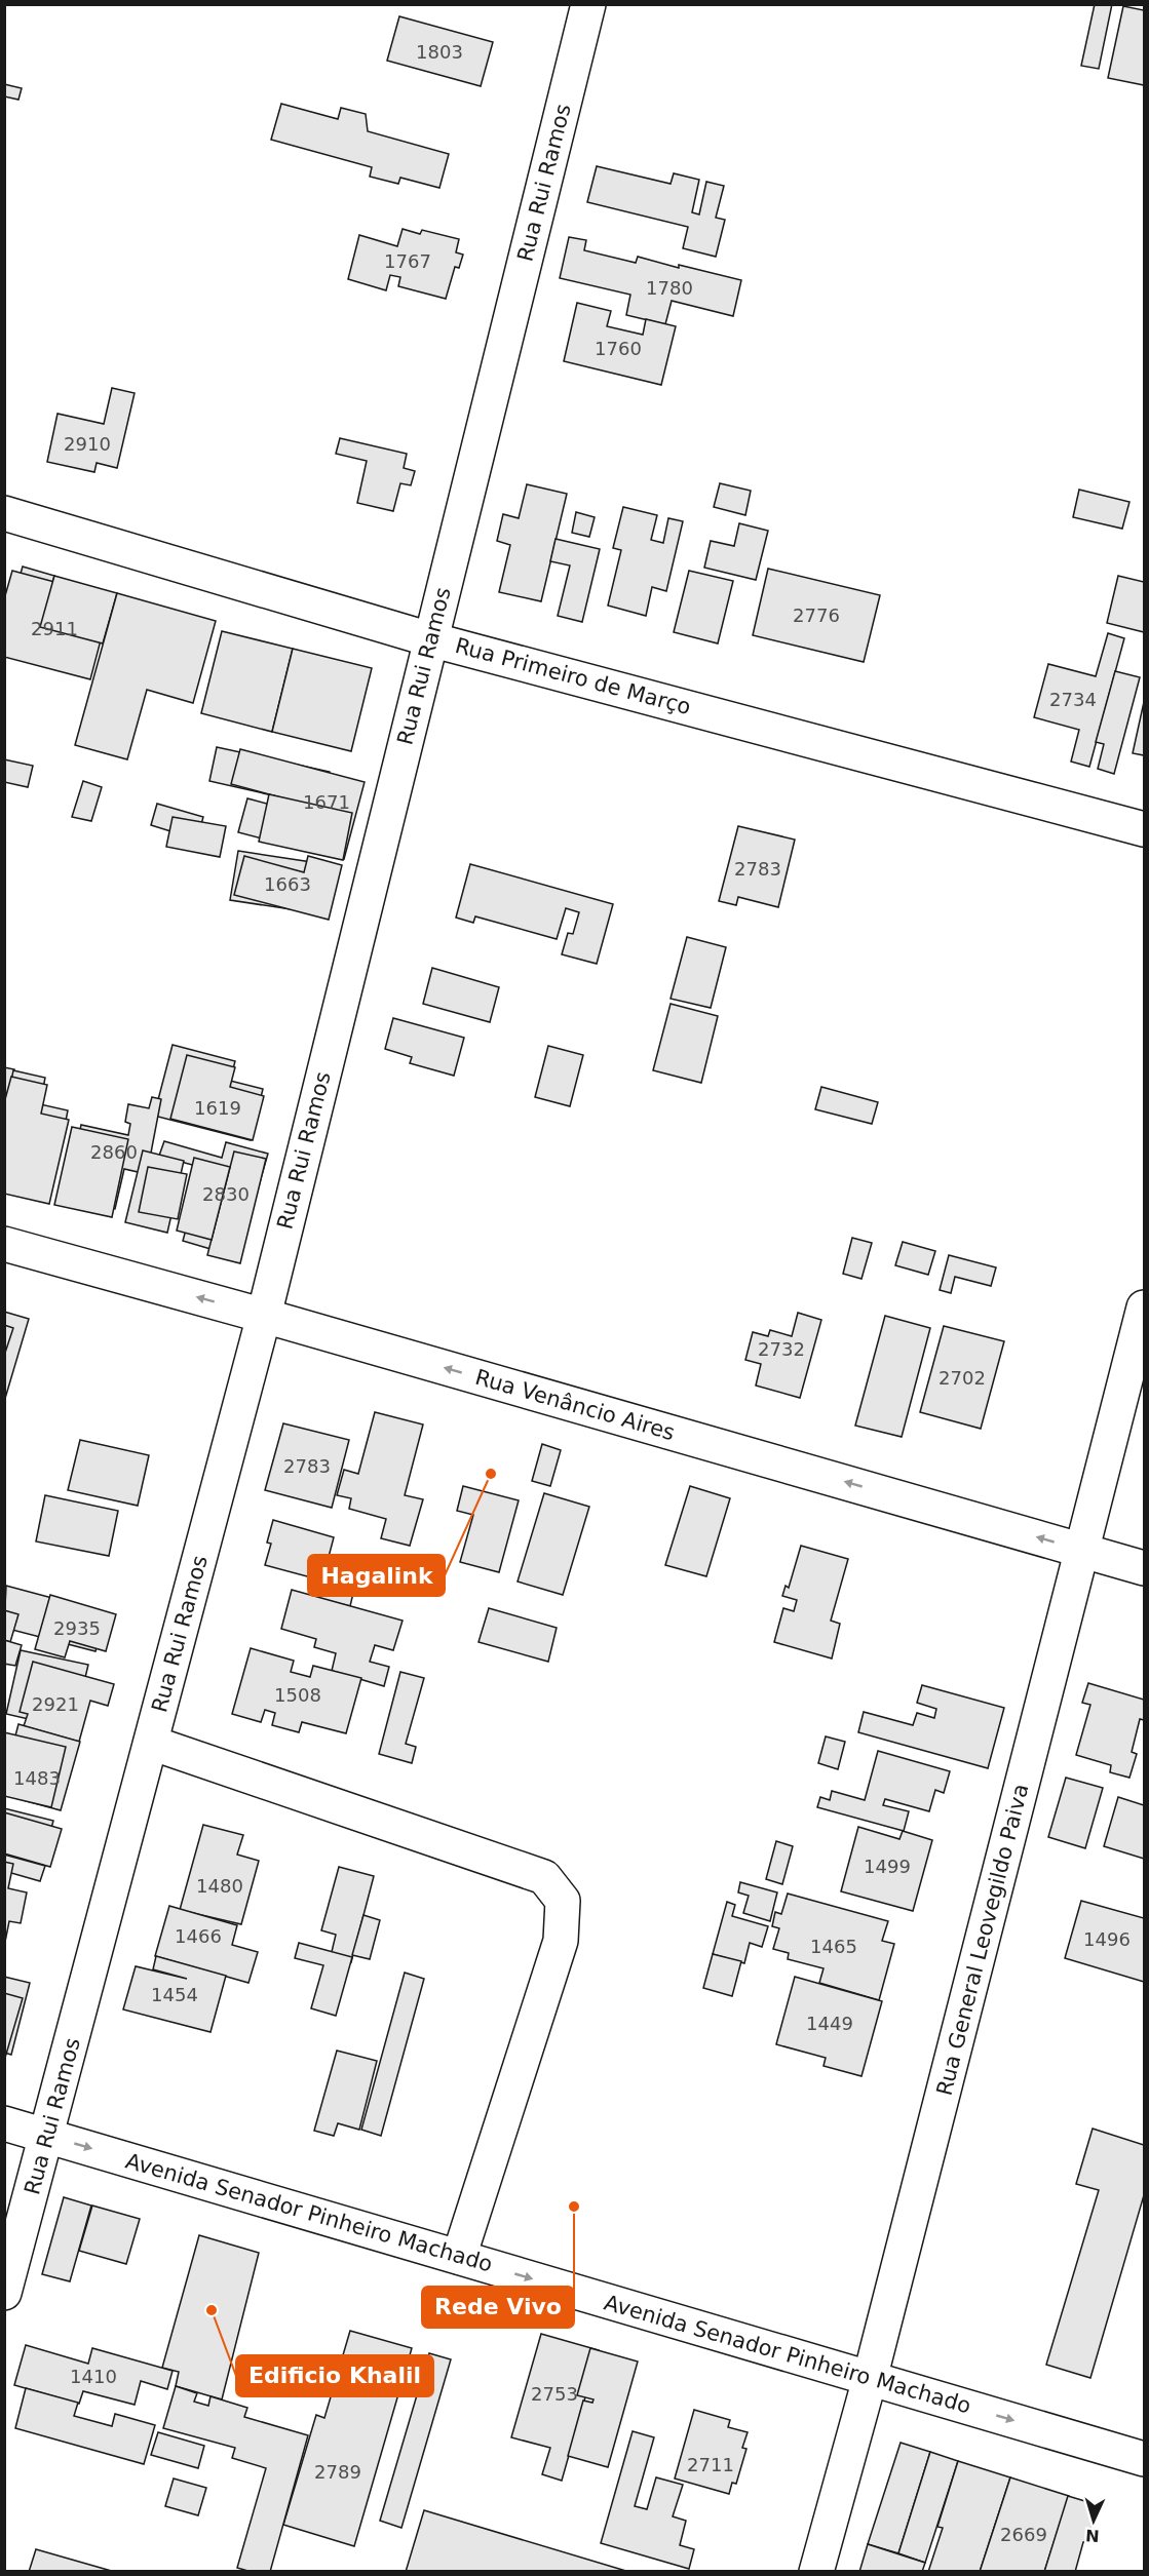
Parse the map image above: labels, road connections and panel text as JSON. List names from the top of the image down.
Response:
{
  "streets": {
    "street": [
      "Rua Rui Ramos",
      "Rua Primeiro de Março",
      "Rua Venâncio Aires",
      "Rua General Leovegildo Paiva",
      "Avenida Senador Pinheiro Machado"
    ]
  },
  "crossings": [
    ["Rua Rui Ramos", "Rua Primeiro de Março"],
    ["Rua Rui Ramos", "Rua Venâncio Aires"],
    ["Rua Rui Ramos", "Avenida Senador Pinheiro Machado"],
    ["Rua Venâncio Aires", "Rua General Leovegildo Paiva"],
    ["Rua General Leovegildo Paiva", "Avenida Senador Pinheiro Machado"]
  ],
  "one_way": ["Rua Venâncio Aires", "Avenida Senador Pinheiro Machado"],
  "places": ["Hagalink", "Rede Vivo", "Edificio Khalil"],
  "house_numbers": [
    "1803",
    "1767",
    "1780",
    "1760",
    "2910",
    "2776",
    "2911",
    "2734",
    "1671",
    "2783",
    "1663",
    "1619",
    "2860",
    "2830",
    "2732",
    "2702",
    "2783",
    "2935",
    "1508",
    "2921",
    "1483",
    "1499",
    "1480",
    "1466",
    "1496",
    "1465",
    "1454",
    "1449",
    "1410",
    "2753",
    "2711",
    "2789",
    "2669"
  ],
  "north": "bottom"
}
